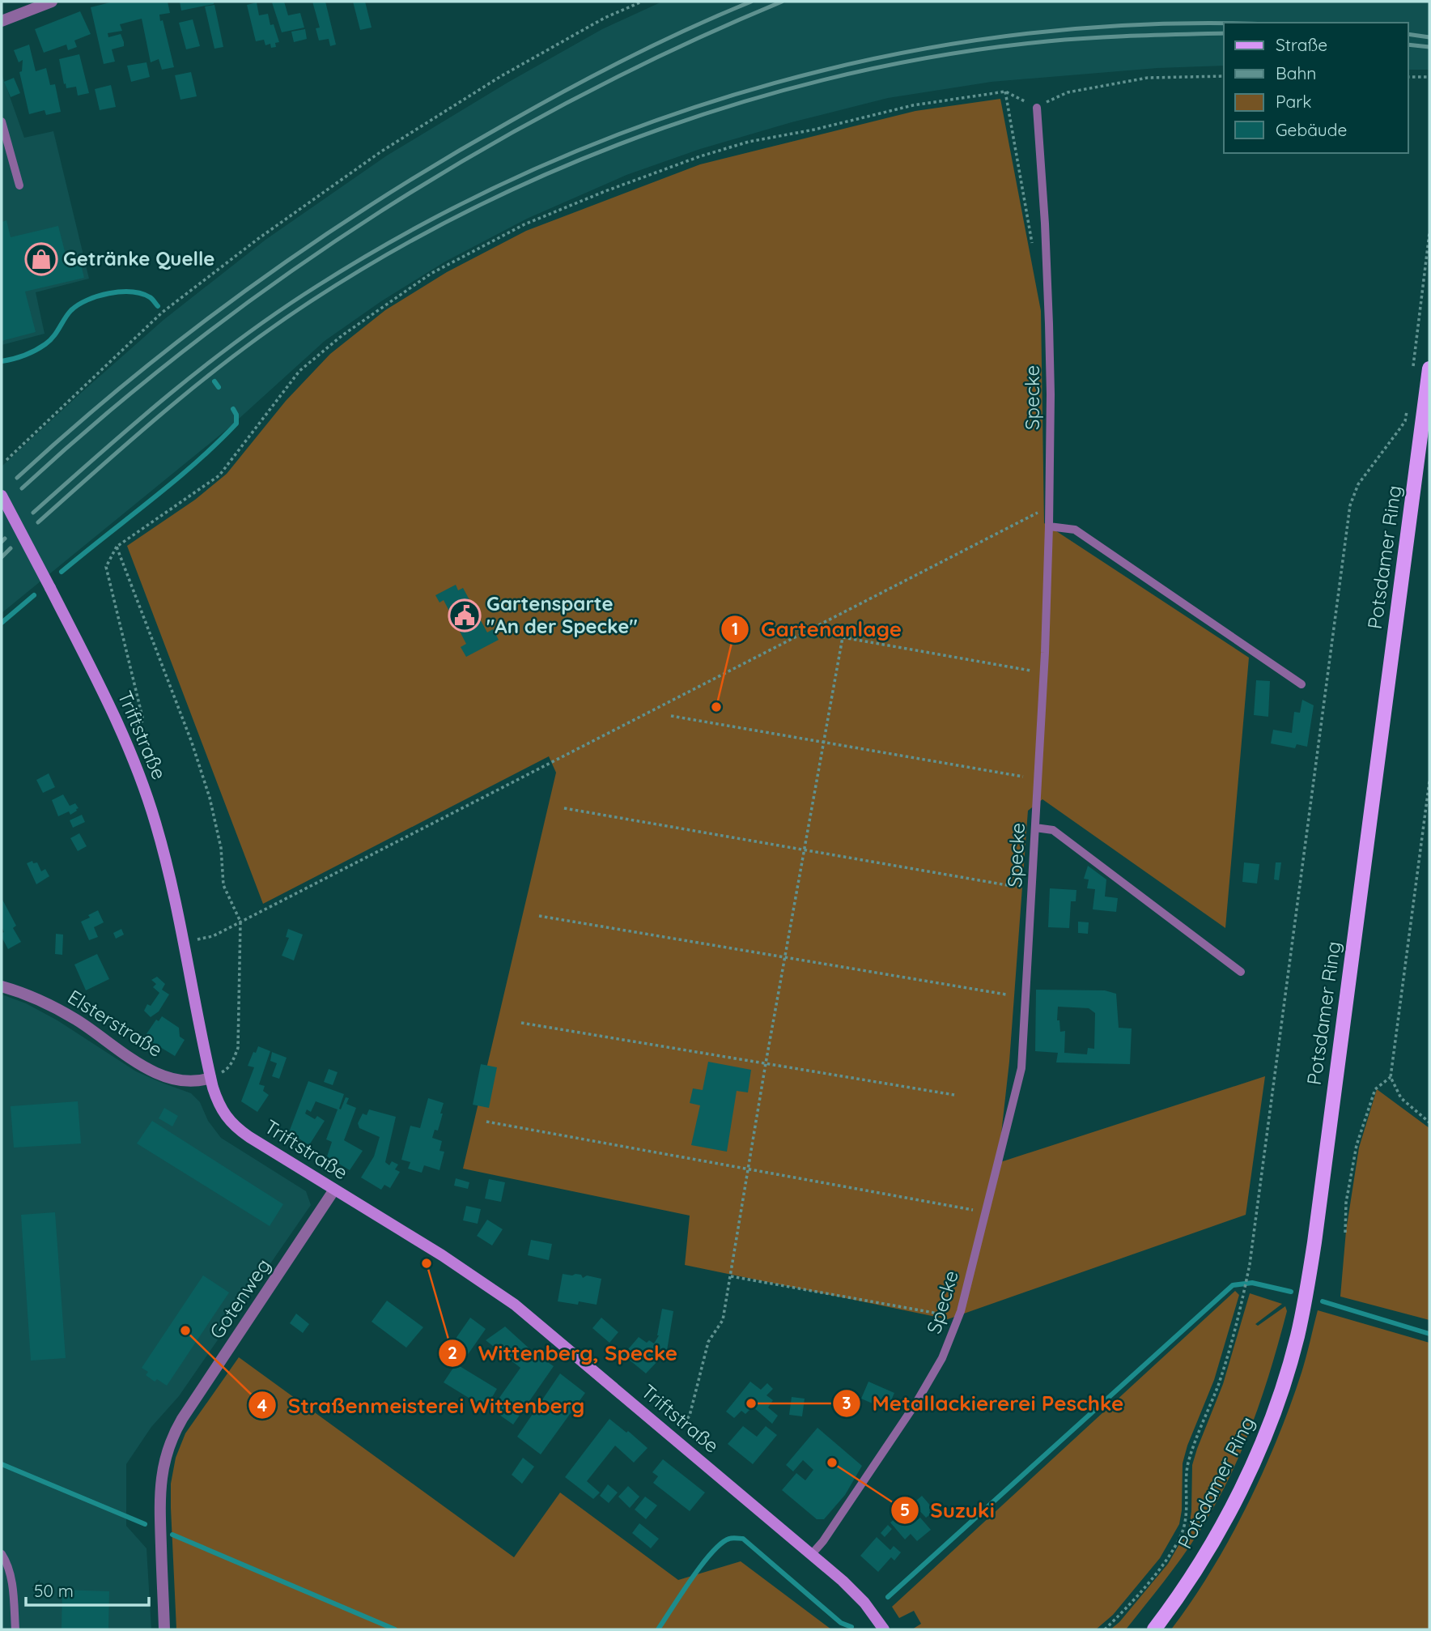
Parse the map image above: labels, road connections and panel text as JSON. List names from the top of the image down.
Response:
{
  "streets": {
    "main road": ["Potsdamer Ring", "Triftstraße"],
    "street": ["Elsterstraße", "Gotenweg"],
    "lane": ["Specke"]
  },
  "crossings": [
    ["Specke", "Triftstraße"],
    ["Triftstraße", "Elsterstraße"],
    ["Triftstraße", "Gotenweg"]
  ],
  "places": {
    "shop": ["Getränke Quelle"],
    "public building": ["Gartensparte \"An der Specke\""],
    "other": [
      "Gartenanlage",
      "Wittenberg, Specke",
      "Straßenmeisterei Wittenberg",
      "Metallackiererei Peschke",
      "Suzuki"
    ]
  },
  "legend": [
    "Straße",
    "Bahn",
    "Park",
    "Gebäude"
  ],
  "scale_bar": "50 m"
}
